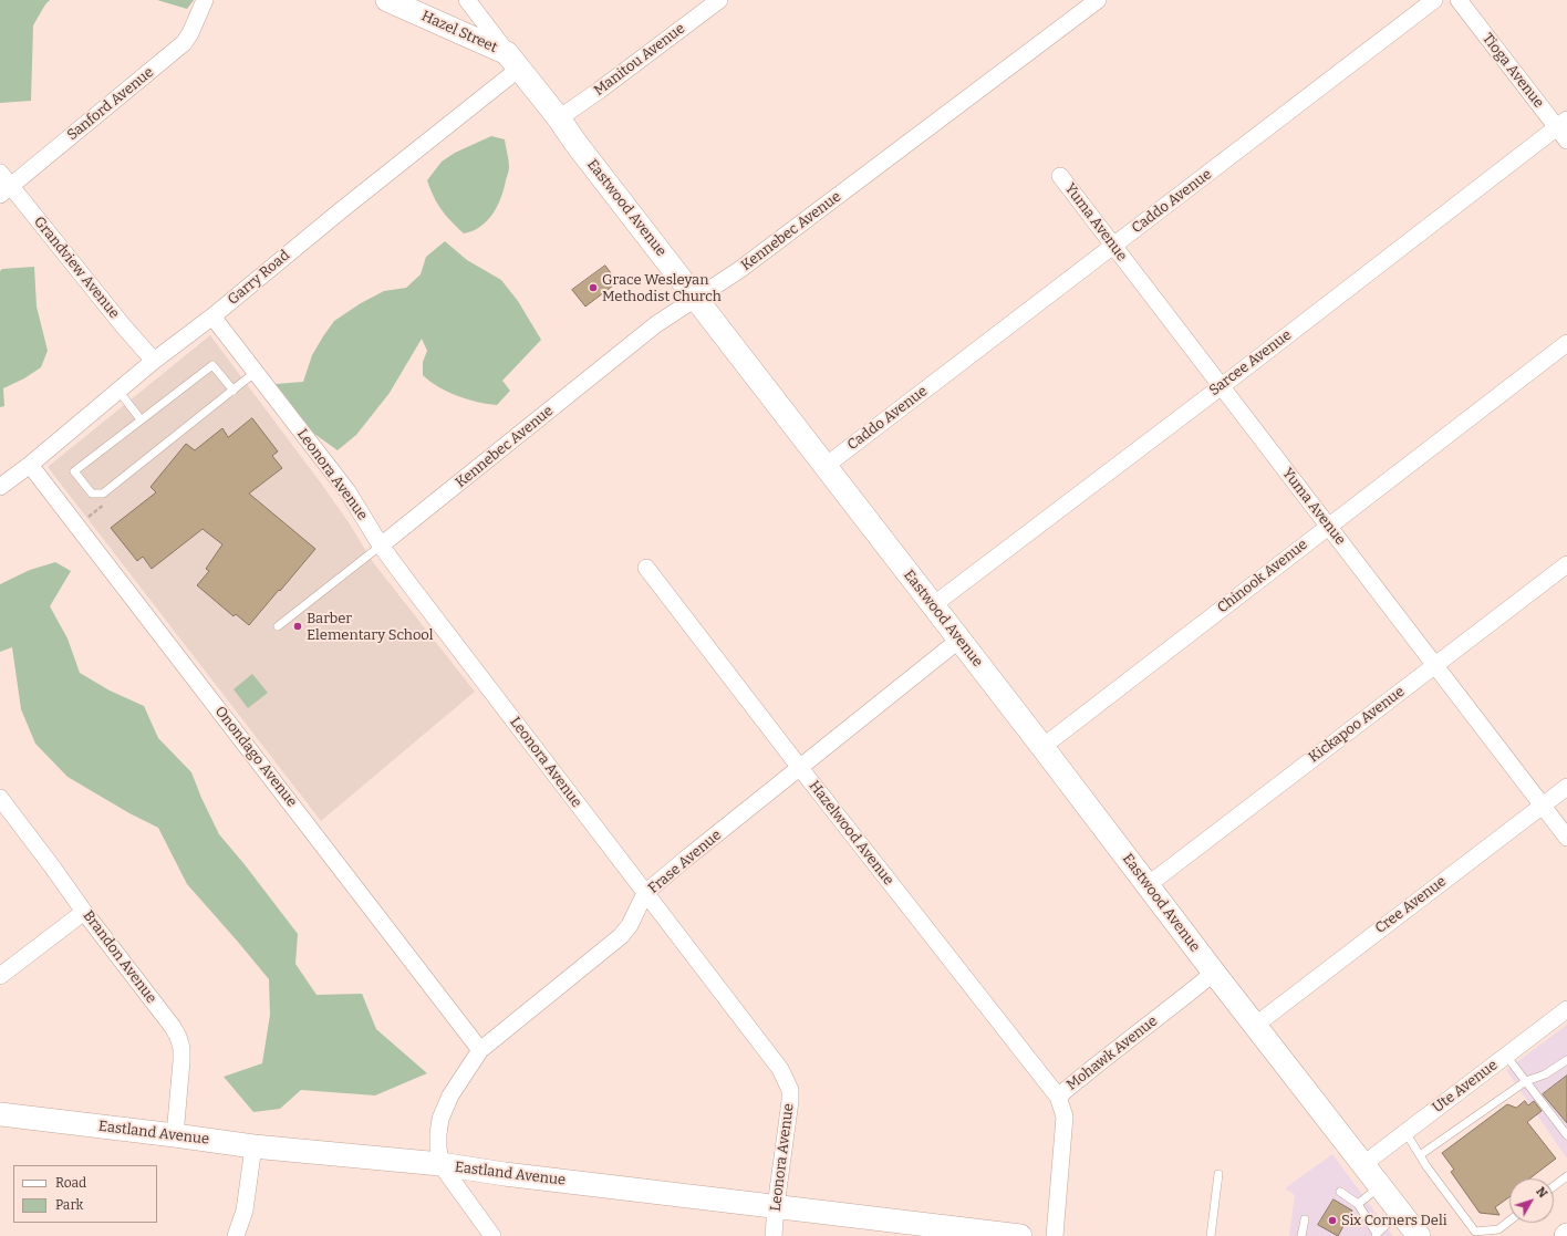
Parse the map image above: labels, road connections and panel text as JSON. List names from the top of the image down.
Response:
{
  "streets": {
    "street": [
      "Hazel Street",
      "Manitou Avenue",
      "Tioga Avenue",
      "Sanford Avenue",
      "Caddo Avenue",
      "Eastwood Avenue",
      "Yuma Avenue",
      "Kennebec Avenue",
      "Grandview Avenue",
      "Garry Road",
      "Sarcee Avenue",
      "Leonora Avenue",
      "Chinook Avenue",
      "Kickapoo Avenue",
      "Onondago Avenue",
      "Hazelwood Avenue",
      "Frase Avenue",
      "Cree Avenue",
      "Brandon Avenue",
      "Mohawk Avenue",
      "Ute Avenue",
      "Eastland Avenue"
    ]
  },
  "crossings": [
    ["Hazel Street", "Eastwood Avenue"],
    ["Hazel Street", "Garry Road"],
    ["Manitou Avenue", "Eastwood Avenue"],
    ["Tioga Avenue", "Sarcee Avenue"],
    ["Sanford Avenue", "Grandview Avenue"],
    ["Caddo Avenue", "Eastwood Avenue"],
    ["Caddo Avenue", "Yuma Avenue"],
    ["Eastwood Avenue", "Kennebec Avenue"],
    ["Eastwood Avenue", "Garry Road"],
    ["Eastwood Avenue", "Sarcee Avenue"],
    ["Eastwood Avenue", "Chinook Avenue"],
    ["Eastwood Avenue", "Kickapoo Avenue"],
    ["Eastwood Avenue", "Frase Avenue"],
    ["Eastwood Avenue", "Cree Avenue"],
    ["Eastwood Avenue", "Mohawk Avenue"],
    ["Eastwood Avenue", "Ute Avenue"],
    ["Yuma Avenue", "Sarcee Avenue"],
    ["Yuma Avenue", "Chinook Avenue"],
    ["Yuma Avenue", "Kickapoo Avenue"],
    ["Yuma Avenue", "Cree Avenue"],
    ["Kennebec Avenue", "Leonora Avenue"],
    ["Grandview Avenue", "Garry Road"],
    ["Garry Road", "Leonora Avenue"],
    ["Garry Road", "Onondago Avenue"],
    ["Leonora Avenue", "Frase Avenue"],
    ["Leonora Avenue", "Eastland Avenue"],
    ["Onondago Avenue", "Frase Avenue"],
    ["Hazelwood Avenue", "Frase Avenue"],
    ["Hazelwood Avenue", "Mohawk Avenue"],
    ["Frase Avenue", "Eastland Avenue"],
    ["Brandon Avenue", "Eastland Avenue"]
  ],
  "places": ["Grace Wesleyan Methodist Church", "Barber Elementary School", "Six Corners Deli"],
  "legend": ["Road", "Park"],
  "north": "top right"
}
